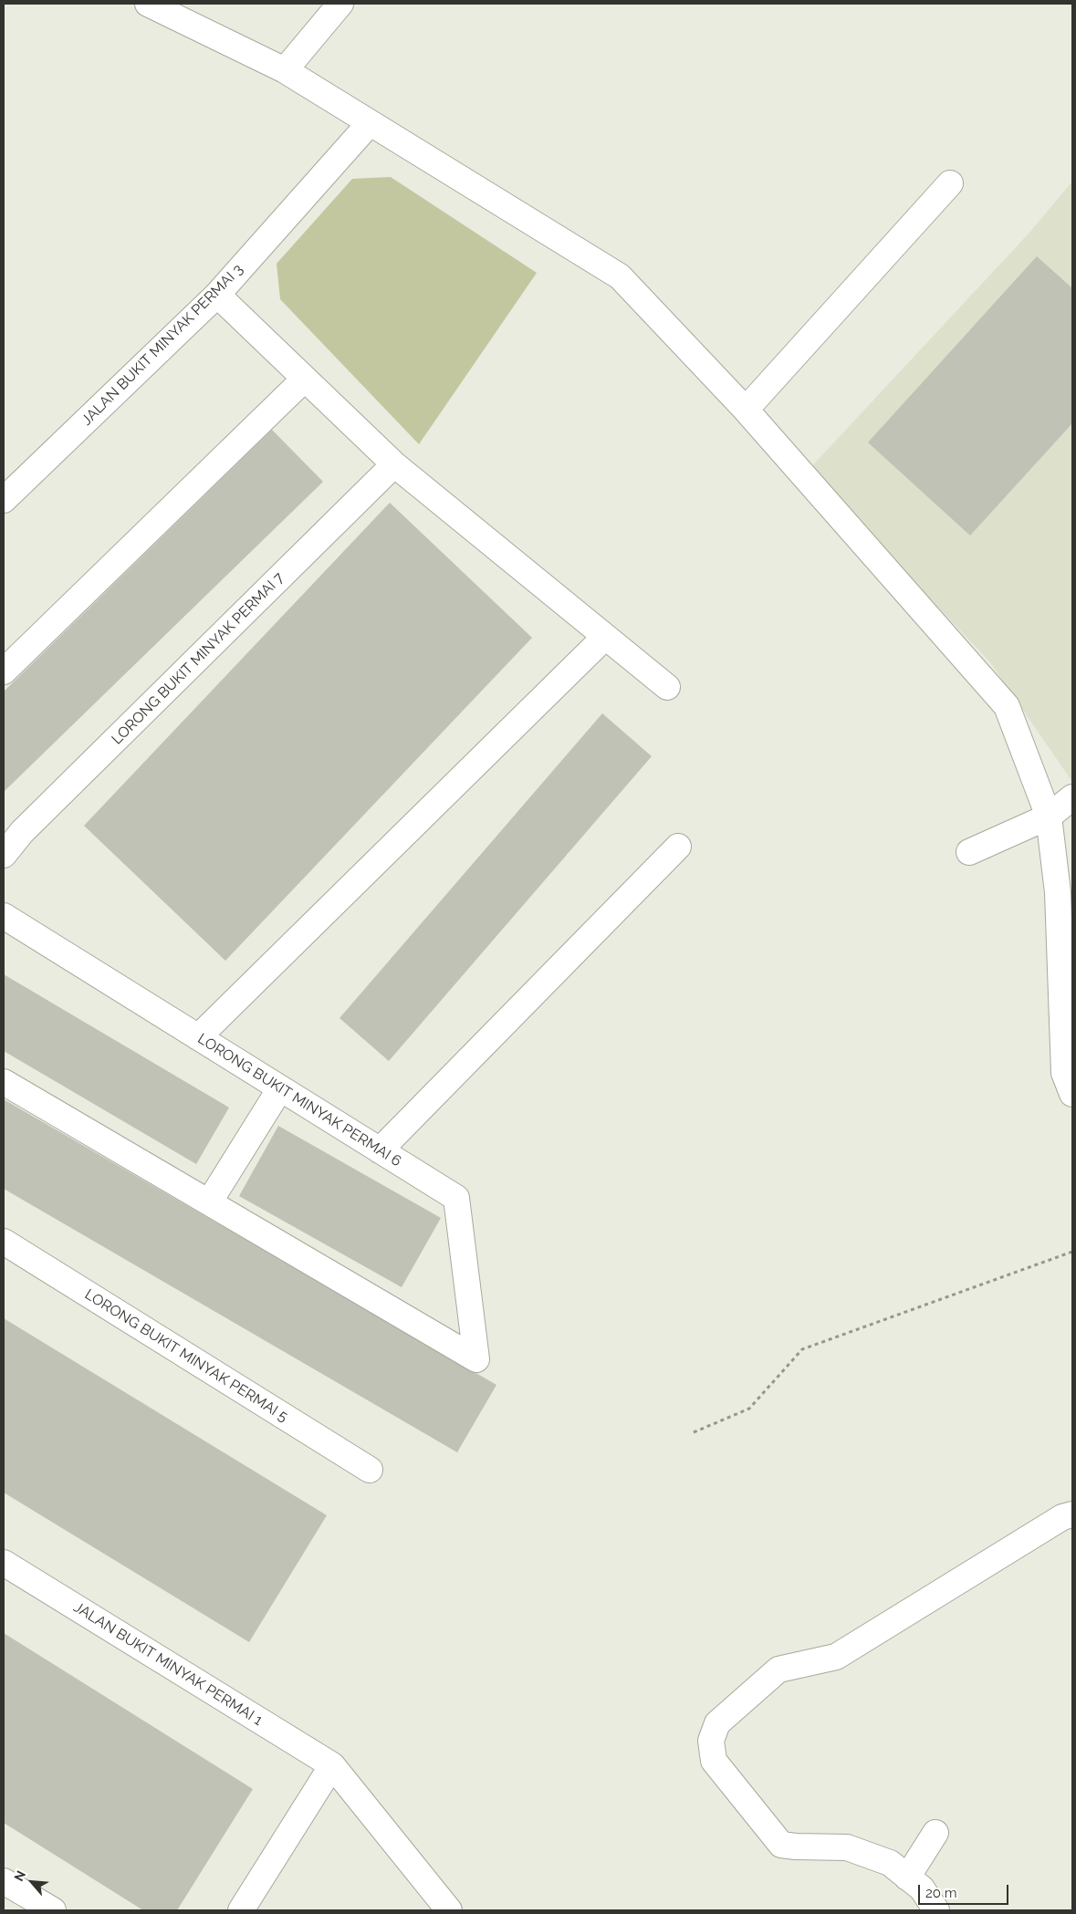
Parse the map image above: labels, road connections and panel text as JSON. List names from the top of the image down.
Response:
{
  "streets": {
    "street": [
      "JALAN BUKIT MINYAK PERMAI 3",
      "LORONG BUKIT MINYAK PERMAI 7",
      "LORONG BUKIT MINYAK PERMAI 6",
      "LORONG BUKIT MINYAK PERMAI 5",
      "JALAN BUKIT MINYAK PERMAI 1"
    ]
  },
  "scale_bar": "20 m",
  "north": "top left"
}
